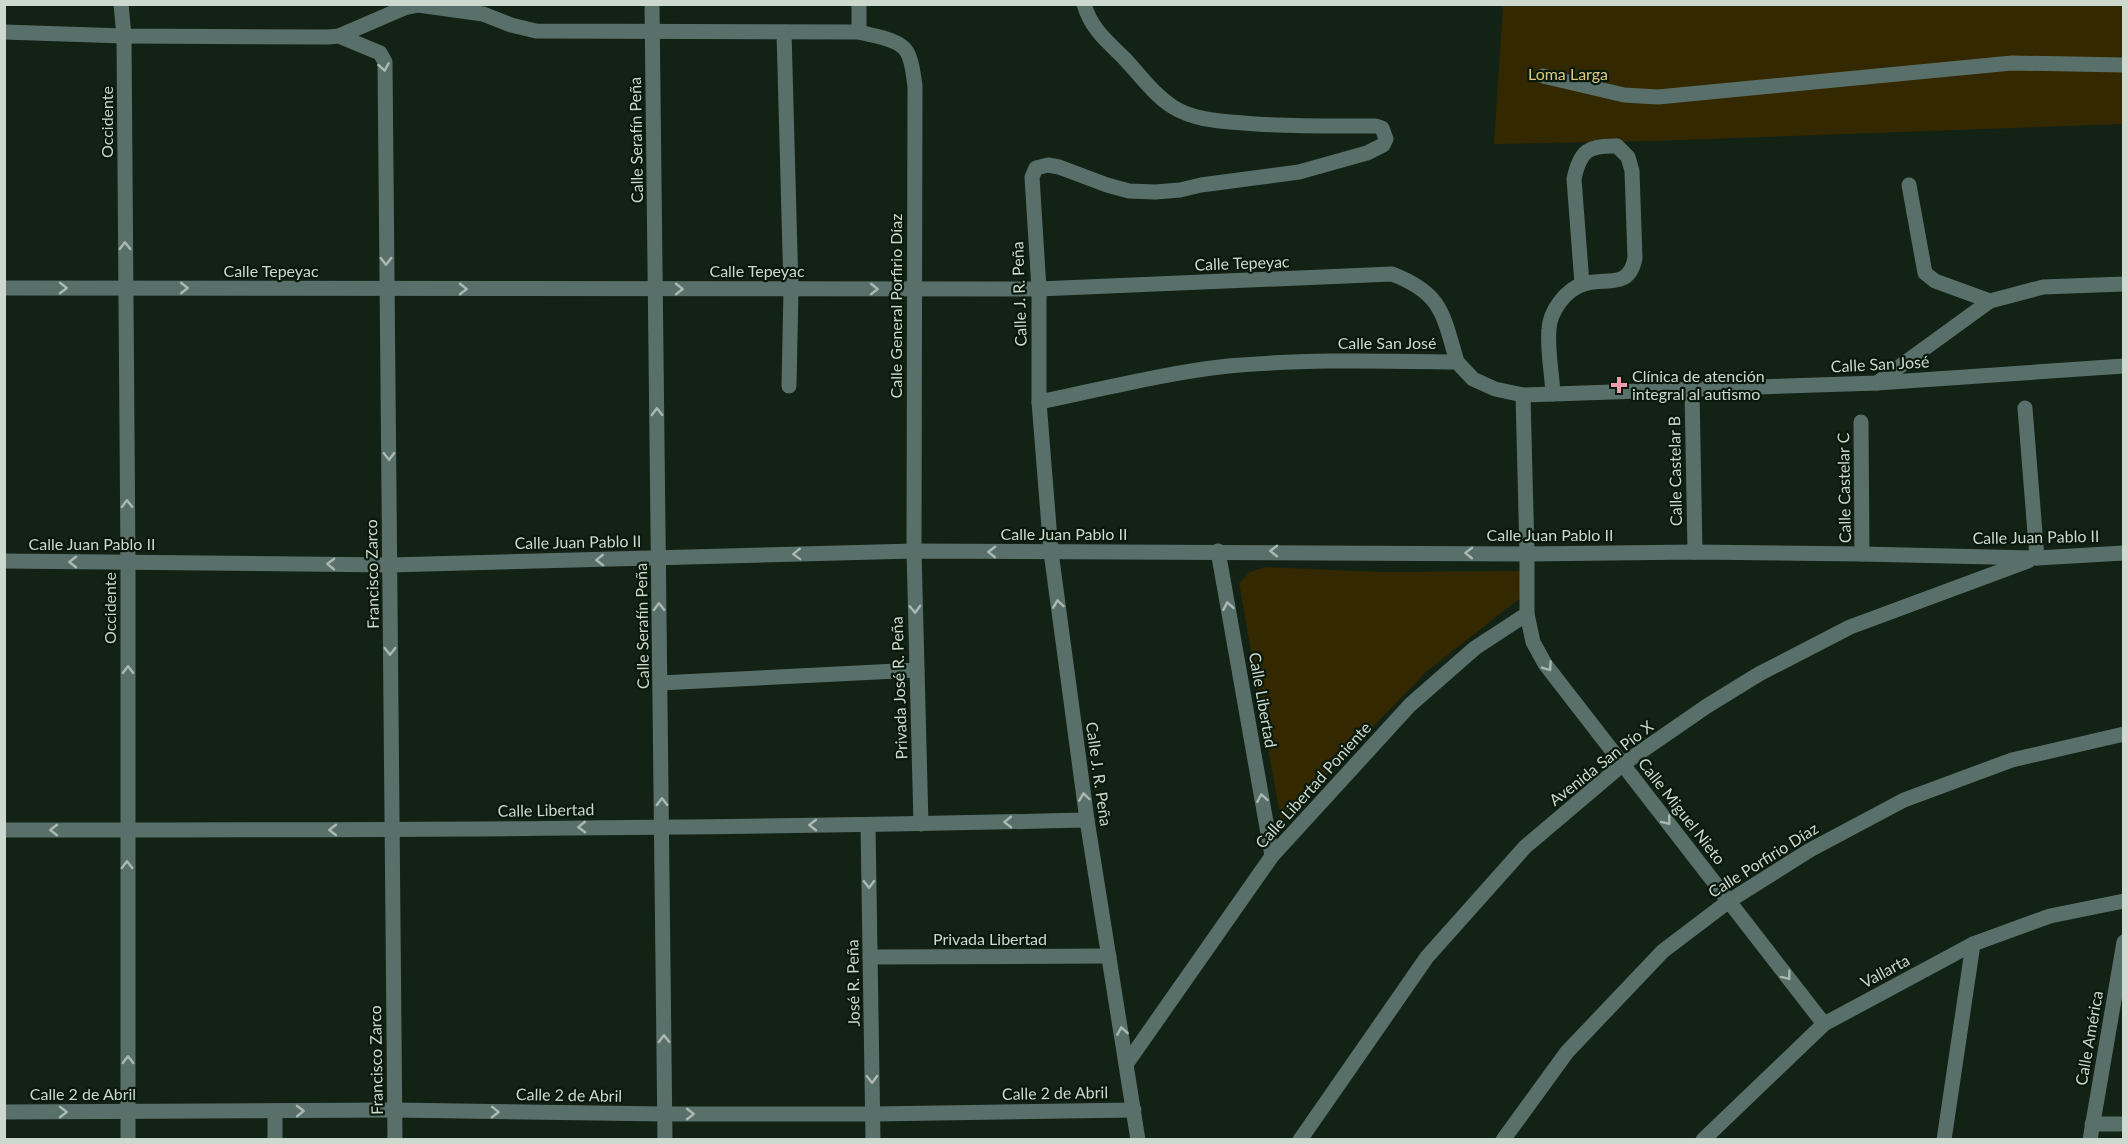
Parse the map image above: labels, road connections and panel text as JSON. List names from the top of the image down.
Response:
{
  "streets": {
    "street": [
      "Occidente",
      "Calle Serafín Peña",
      "Calle Tepeyac",
      "Calle J. R. Peña",
      "Calle General Porfirio Díaz",
      "Calle San José",
      "Calle Castelar B",
      "Calle Castelar C",
      "Calle Juan Pablo II",
      "Francisco Zarco",
      "Privada José R. Peña",
      "Calle Libertad",
      "Avenida San Pío X",
      "Calle Libertad Poniente",
      "Calle Miguel Nieto",
      "Calle Porfirio Díaz",
      "Privada Libertad",
      "Vallarta",
      "José R. Peña",
      "Calle América",
      "Calle 2 de Abril"
    ]
  },
  "crossings": [
    ["Occidente", "Calle Tepeyac"],
    ["Occidente", "Calle Juan Pablo II"],
    ["Occidente", "Calle Libertad"],
    ["Occidente", "Calle 2 de Abril"],
    ["Calle Serafín Peña", "Calle Tepeyac"],
    ["Calle Serafín Peña", "Calle Juan Pablo II"],
    ["Calle Serafín Peña", "Calle Libertad"],
    ["Calle Serafín Peña", "Calle 2 de Abril"],
    ["Calle Tepeyac", "Calle J. R. Peña"],
    ["Calle Tepeyac", "Calle General Porfirio Díaz"],
    ["Calle Tepeyac", "Calle San José"],
    ["Calle Tepeyac", "Francisco Zarco"],
    ["Calle J. R. Peña", "Calle San José"],
    ["Calle J. R. Peña", "Calle Juan Pablo II"],
    ["Calle J. R. Peña", "Calle Libertad"],
    ["Calle J. R. Peña", "Calle Libertad Poniente"],
    ["Calle J. R. Peña", "Privada Libertad"],
    ["Calle J. R. Peña", "Calle 2 de Abril"],
    ["Calle General Porfirio Díaz", "Calle Juan Pablo II"],
    ["Calle General Porfirio Díaz", "Privada José R. Peña"],
    ["Calle San José", "Calle Castelar B"],
    ["Calle Castelar B", "Calle Juan Pablo II"],
    ["Calle Castelar C", "Calle Juan Pablo II"],
    ["Calle Juan Pablo II", "Francisco Zarco"],
    ["Calle Juan Pablo II", "Privada José R. Peña"],
    ["Calle Juan Pablo II", "Calle Libertad"],
    ["Calle Juan Pablo II", "Avenida San Pío X"],
    ["Francisco Zarco", "Calle Libertad"],
    ["Francisco Zarco", "Calle 2 de Abril"],
    ["Privada José R. Peña", "Calle Libertad"],
    ["Calle Libertad", "Calle Libertad Poniente"],
    ["Calle Libertad", "José R. Peña"],
    ["Avenida San Pío X", "Calle Miguel Nieto"],
    ["Calle Libertad Poniente", "Calle Miguel Nieto"],
    ["Calle Miguel Nieto", "Calle Porfirio Díaz"],
    ["Calle Miguel Nieto", "Vallarta"],
    ["Privada Libertad", "José R. Peña"],
    ["José R. Peña", "Calle 2 de Abril"]
  ],
  "one_way": [
    "Occidente",
    "Calle Serafín Peña",
    "Calle Tepeyac",
    "Calle Juan Pablo II",
    "Francisco Zarco",
    "Privada José R. Peña",
    "Calle Libertad",
    "Calle Miguel Nieto",
    "José R. Peña",
    "Calle 2 de Abril"
  ],
  "parks": ["Loma Larga"],
  "places": {
    "health": ["Clínica de atención integral al autismo"]
  }
}
